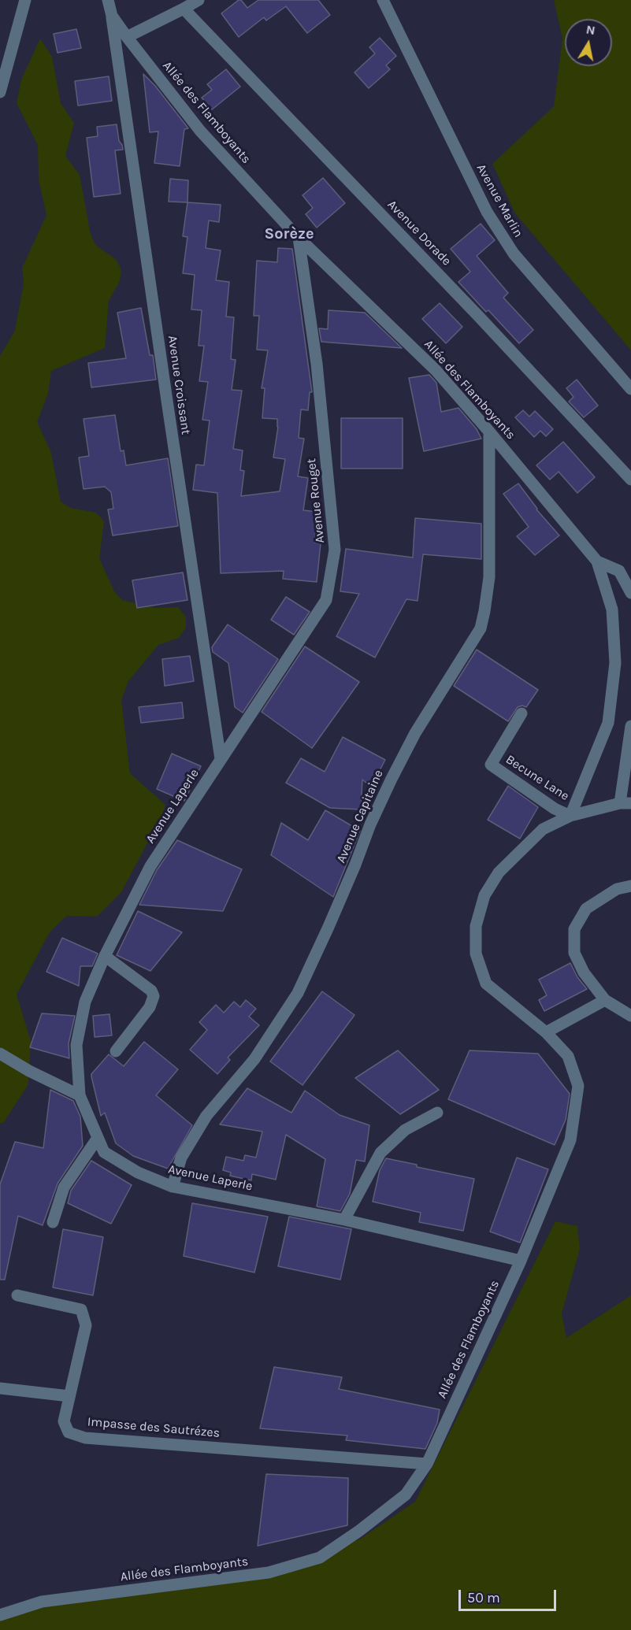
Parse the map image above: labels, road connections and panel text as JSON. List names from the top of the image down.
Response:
{
  "streets": {
    "street": [
      "Allée des Flamboyants",
      "Avenue Marlin",
      "Avenue Dorade",
      "Avenue Croissant",
      "Avenue Rouget",
      "Becune Lane",
      "Avenue Laperle",
      "Avenue Capitaine",
      "Impasse des Sautrézes"
    ]
  },
  "crossings": [
    ["Allée des Flamboyants", "Avenue Croissant"],
    ["Allée des Flamboyants", "Avenue Rouget"],
    ["Allée des Flamboyants", "Becune Lane"],
    ["Allée des Flamboyants", "Avenue Laperle"],
    ["Allée des Flamboyants", "Avenue Capitaine"],
    ["Allée des Flamboyants", "Impasse des Sautrézes"],
    ["Avenue Croissant", "Avenue Rouget"],
    ["Avenue Croissant", "Avenue Laperle"],
    ["Avenue Rouget", "Avenue Laperle"],
    ["Avenue Laperle", "Avenue Capitaine"]
  ],
  "districts": ["Sorèze"],
  "scale_bar": "50 m",
  "north": "top"
}
